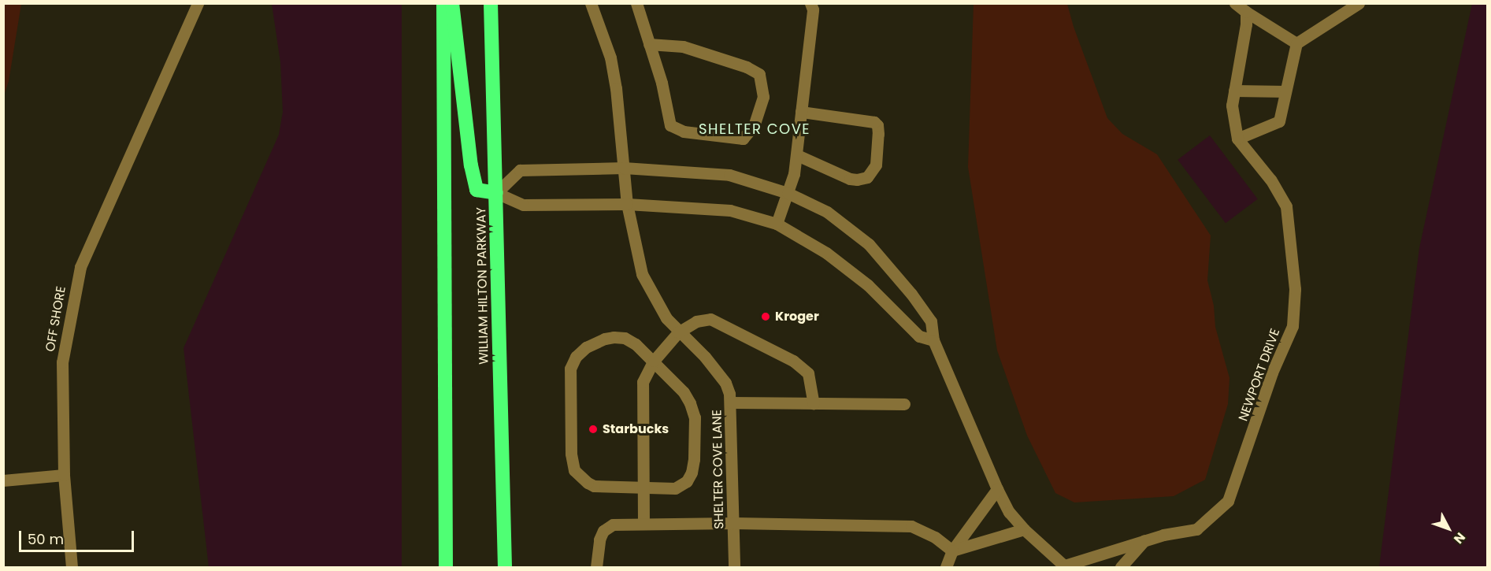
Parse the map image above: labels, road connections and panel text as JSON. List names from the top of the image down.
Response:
{
  "streets": {
    "highway": ["WILLIAM HILTON PARKWAY"],
    "street": ["OFF SHORE", "NEWPORT DRIVE", "SHELTER COVE LANE"]
  },
  "districts": ["SHELTER COVE"],
  "places": ["Kroger", "Starbucks"],
  "scale_bar": "50 m",
  "north": "bottom right"
}
